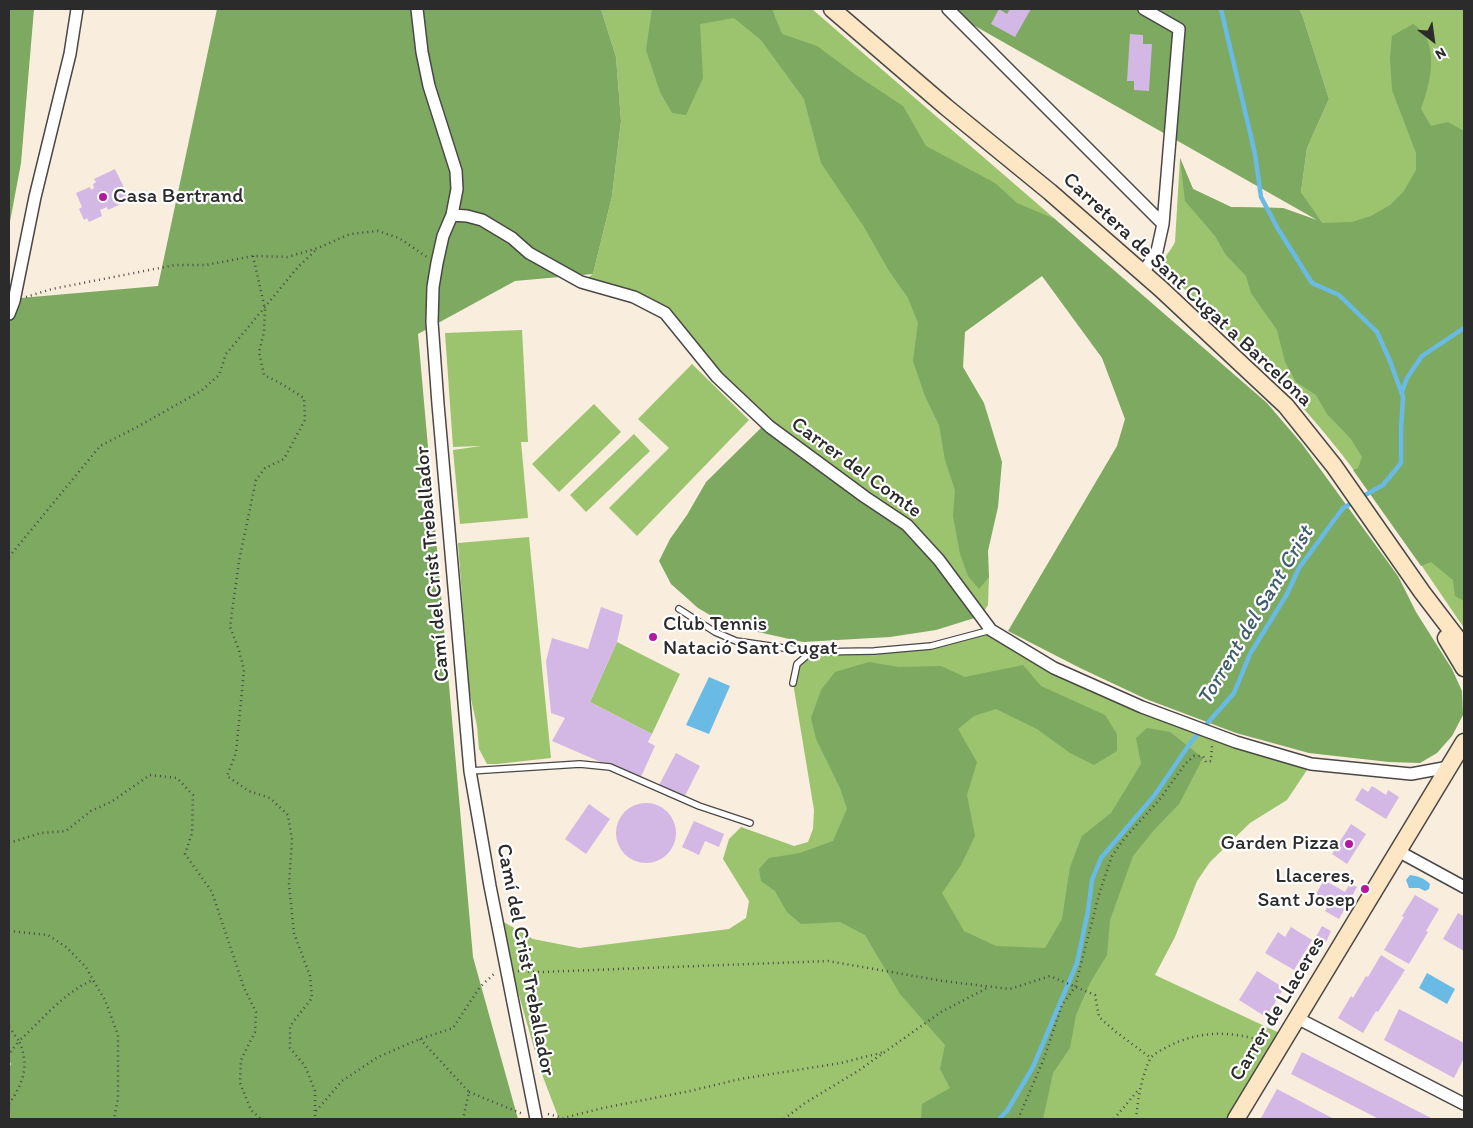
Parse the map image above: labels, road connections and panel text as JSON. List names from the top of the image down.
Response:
{
  "streets": {
    "main road": ["Carretera de Sant Cugat a Barcelona", "Carrer de Llaceres"],
    "street": ["Carrer del Comte", "Camí del Crist Treballador"]
  },
  "crossings": [
    ["Carrer del Comte", "Camí del Crist Treballador"],
    ["Carrer del Comte", "Carrer de Llaceres"]
  ],
  "water": ["Torrent del Sant Crist"],
  "places": [
    "Casa Bertrand",
    "Club Tennis Natació Sant Cugat",
    "Garden Pizza",
    "Llaceres, Sant Josep"
  ],
  "north": "bottom right"
}
